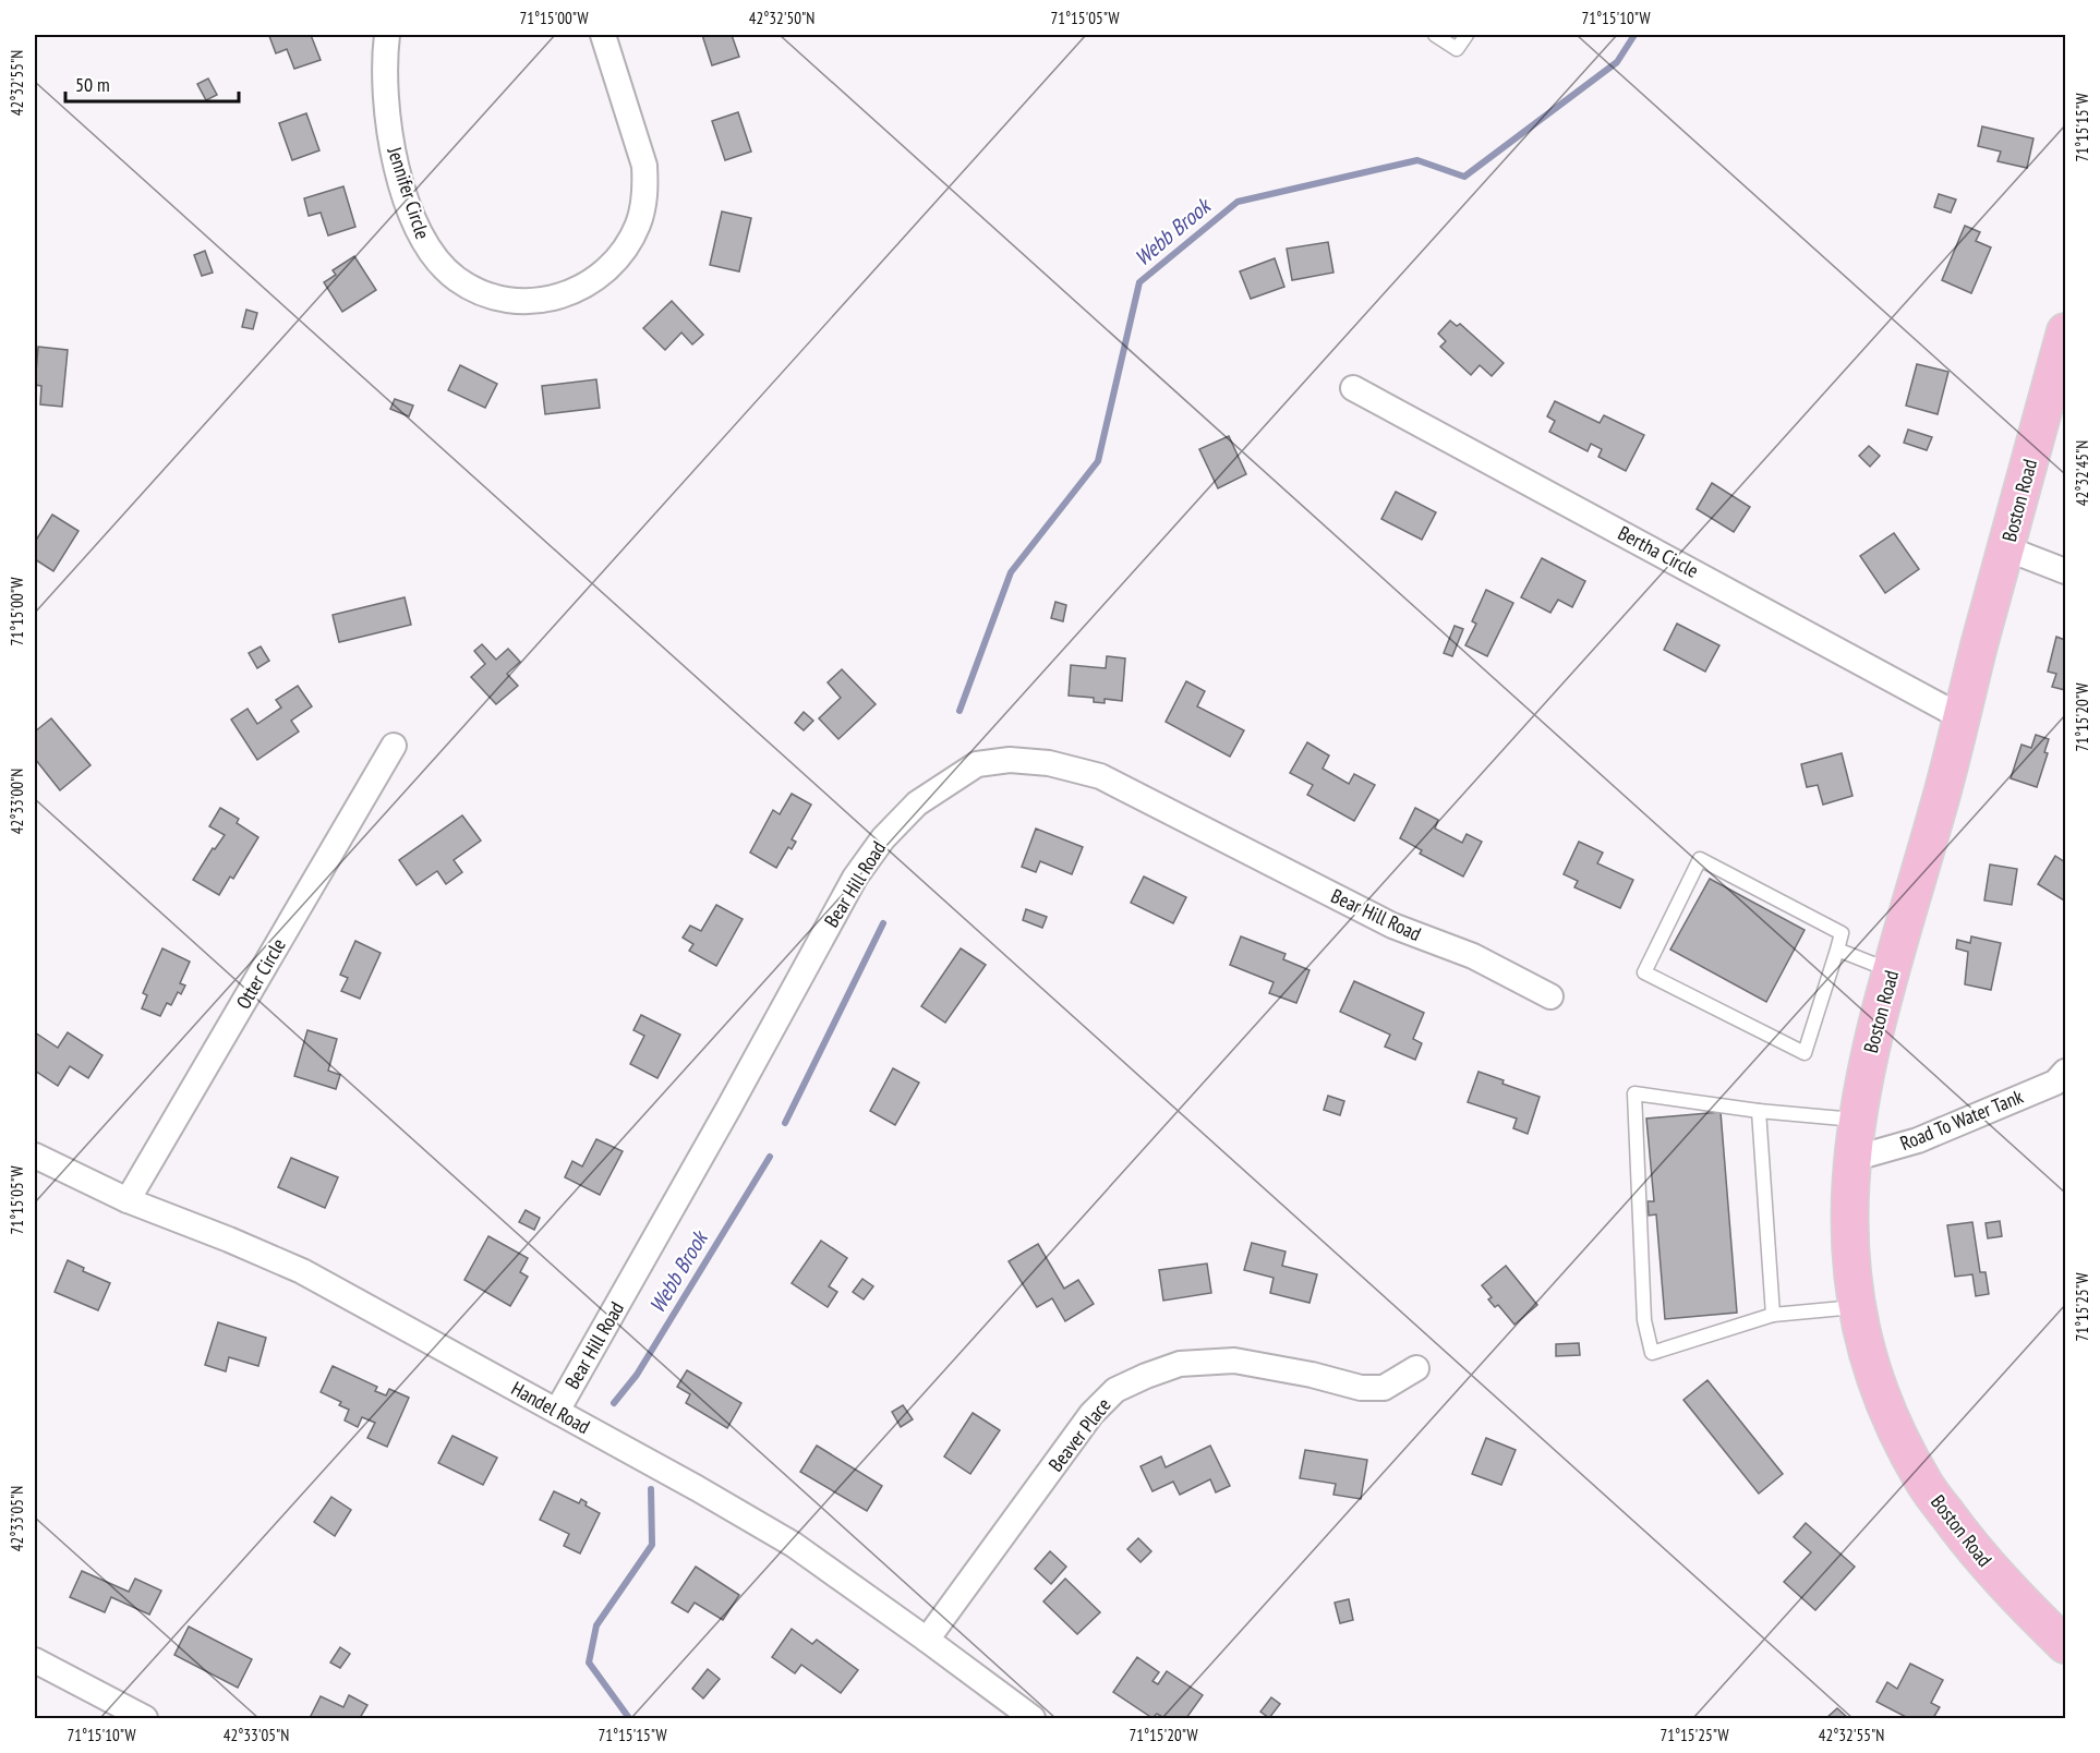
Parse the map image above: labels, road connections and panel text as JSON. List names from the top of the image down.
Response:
{
  "streets": {
    "main road": ["Boston Road"],
    "street": [
      "Jennifer Circle",
      "Bertha Circle",
      "Bear Hill Road",
      "Otter Circle",
      "Road To Water Tank",
      "Handel Road",
      "Beaver Place"
    ]
  },
  "crossings": [
    ["Boston Road", "Bertha Circle"],
    ["Boston Road", "Road To Water Tank"],
    ["Bear Hill Road", "Handel Road"],
    ["Otter Circle", "Handel Road"],
    ["Handel Road", "Beaver Place"]
  ],
  "water": ["Webb Brook"],
  "scale_bar": "50 m",
  "coordinates": [
    "71°15'00\"W",
    "42°32'50\"N",
    "71°15'05\"W",
    "71°15'10\"W",
    "42°32'55\"N",
    "71°15'15\"W",
    "42°32'45\"N",
    "71°15'20\"W",
    "42°33'00\"N",
    "71°15'25\"W",
    "42°33'05\"N"
  ]
}
